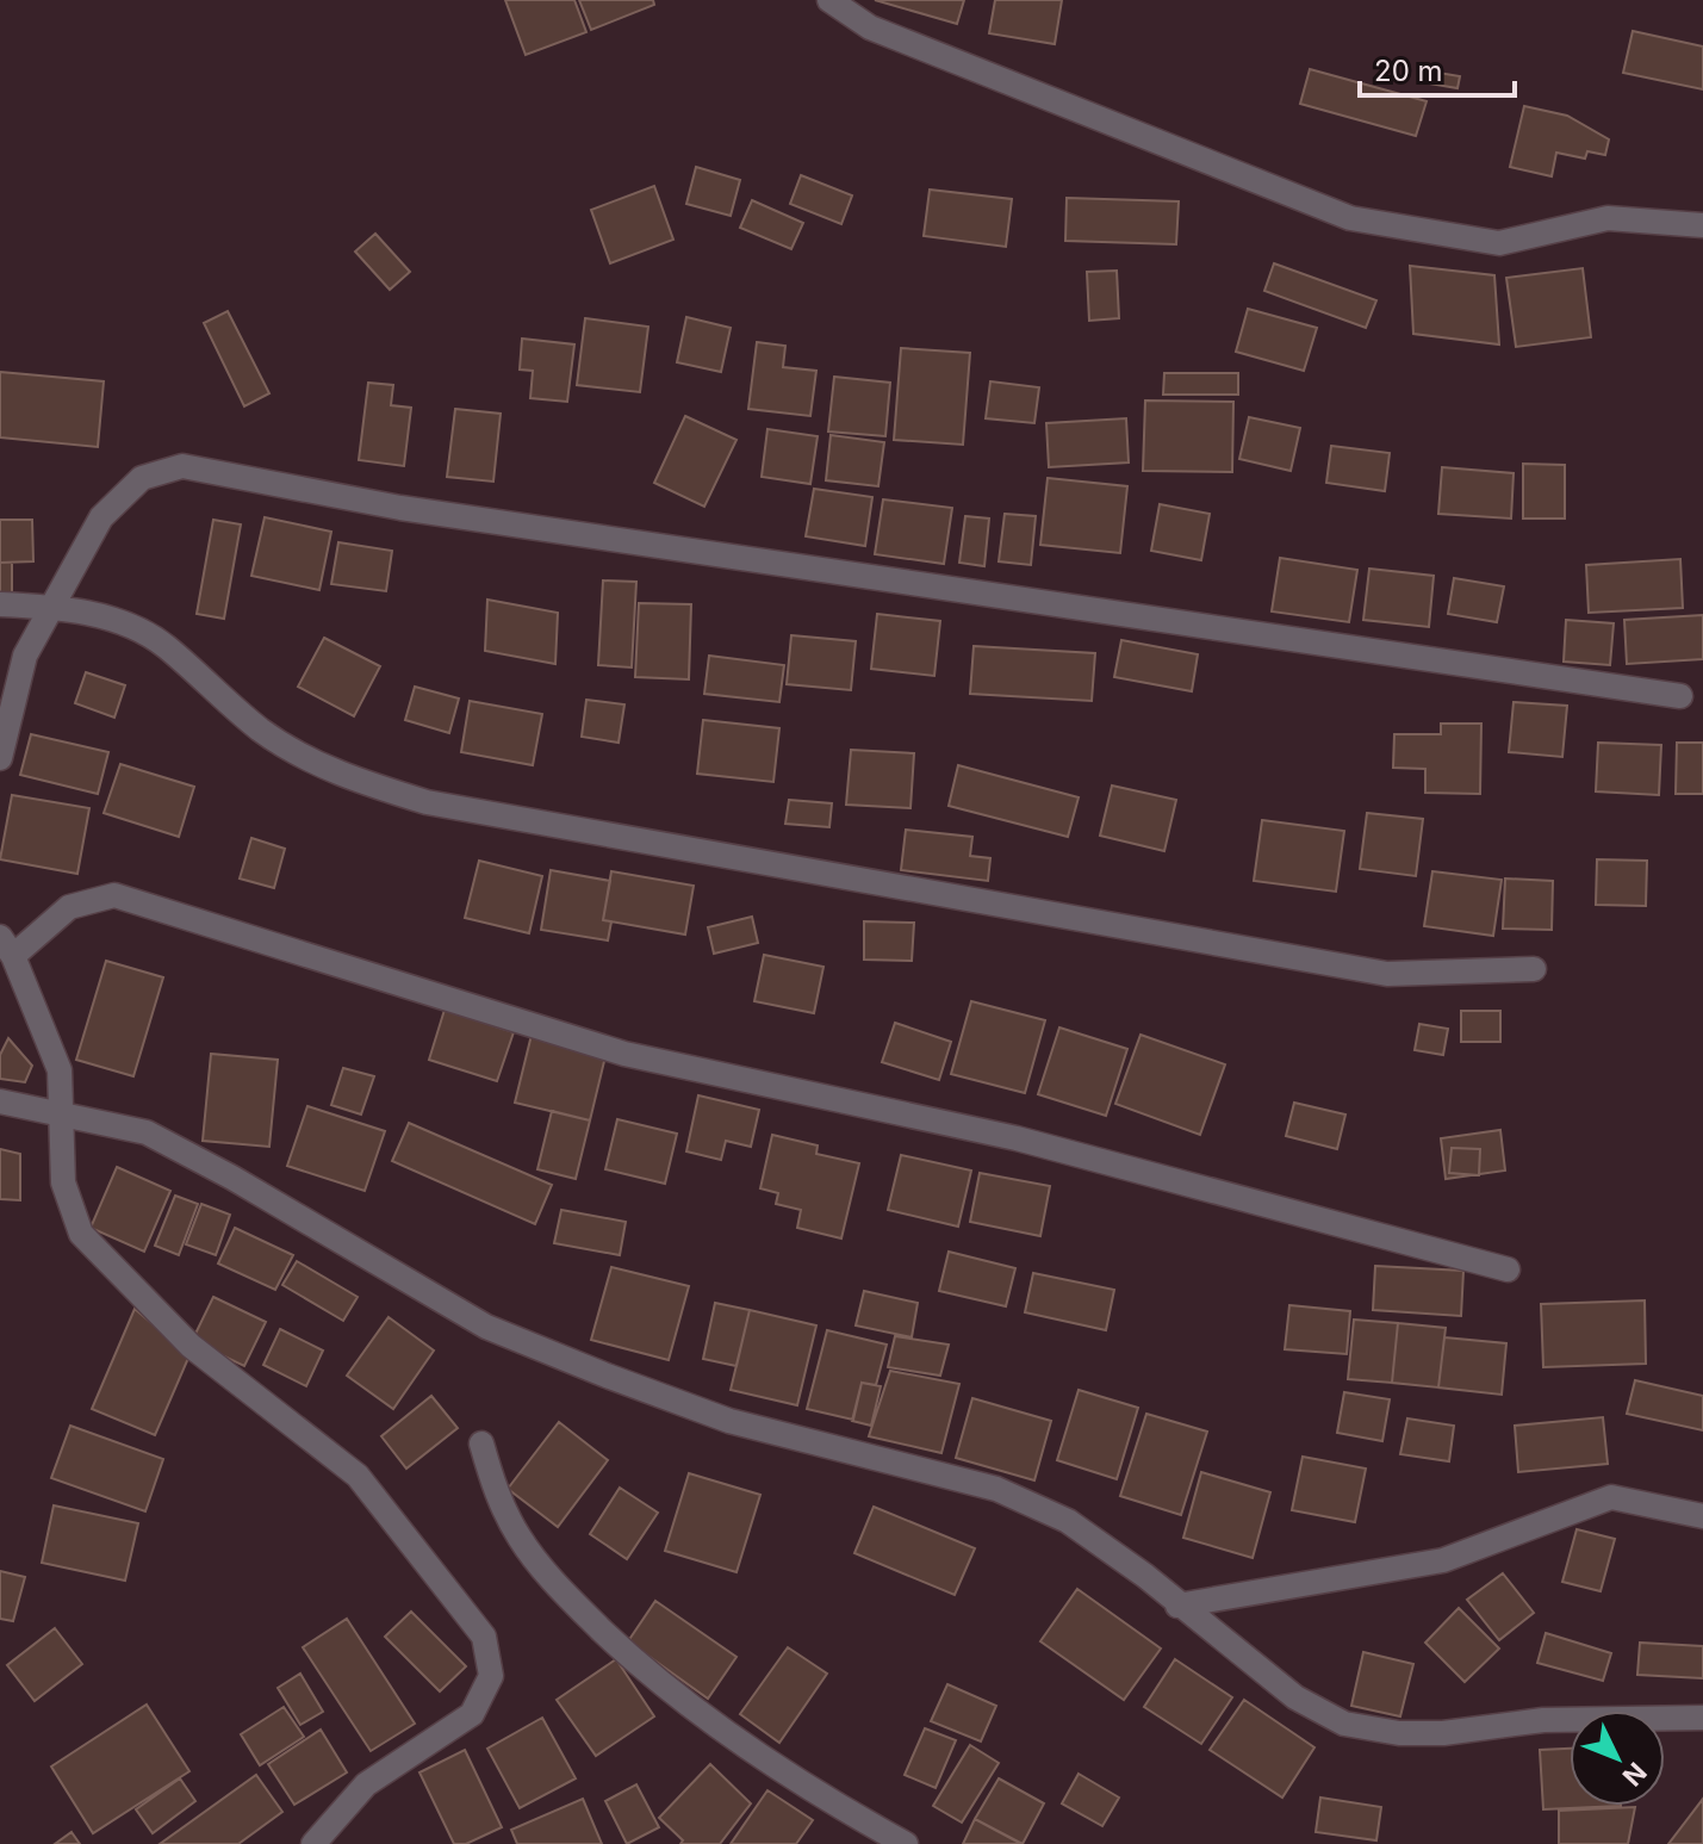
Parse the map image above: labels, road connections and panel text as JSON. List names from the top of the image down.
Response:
{
  "scale_bar": "20 m",
  "north": "bottom right"
}
